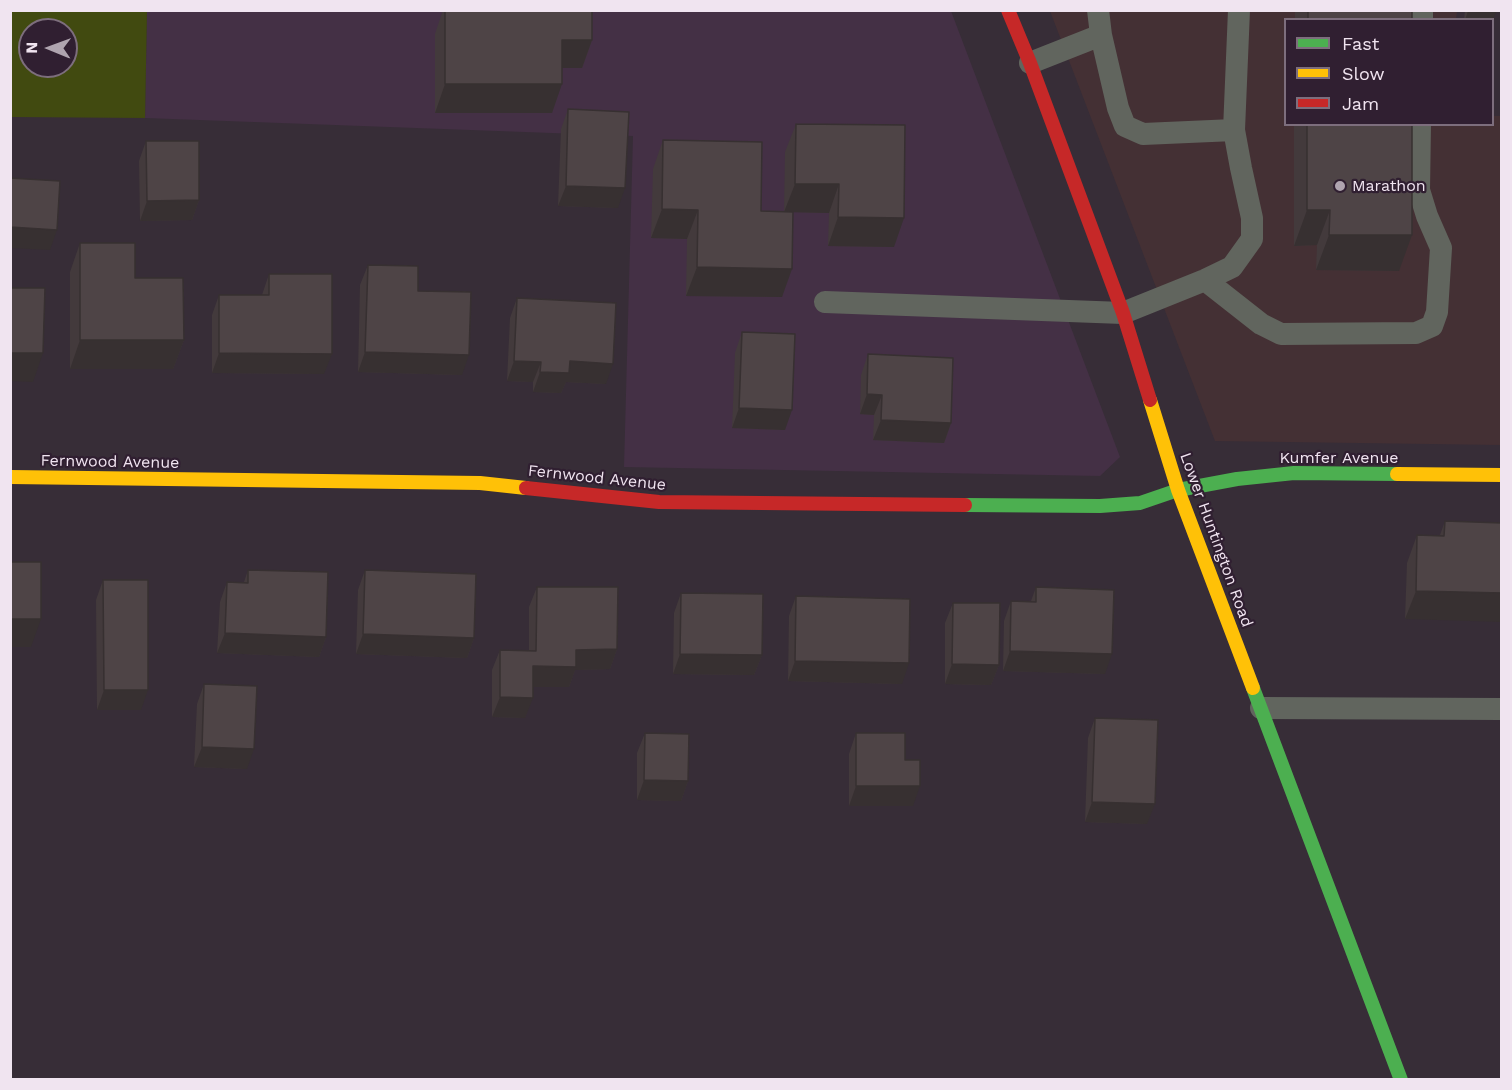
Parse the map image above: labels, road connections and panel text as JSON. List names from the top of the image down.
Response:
{
  "streets": {
    "street": ["Kumfer Avenue", "Fernwood Avenue", "Lower Huntington Road"]
  },
  "crossings": [
    ["Kumfer Avenue", "Fernwood Avenue"],
    ["Kumfer Avenue", "Lower Huntington Road"],
    ["Fernwood Avenue", "Lower Huntington Road"]
  ],
  "places": ["Marathon"],
  "legend": ["Fast", "Slow", "Jam"],
  "north": "left"
}
